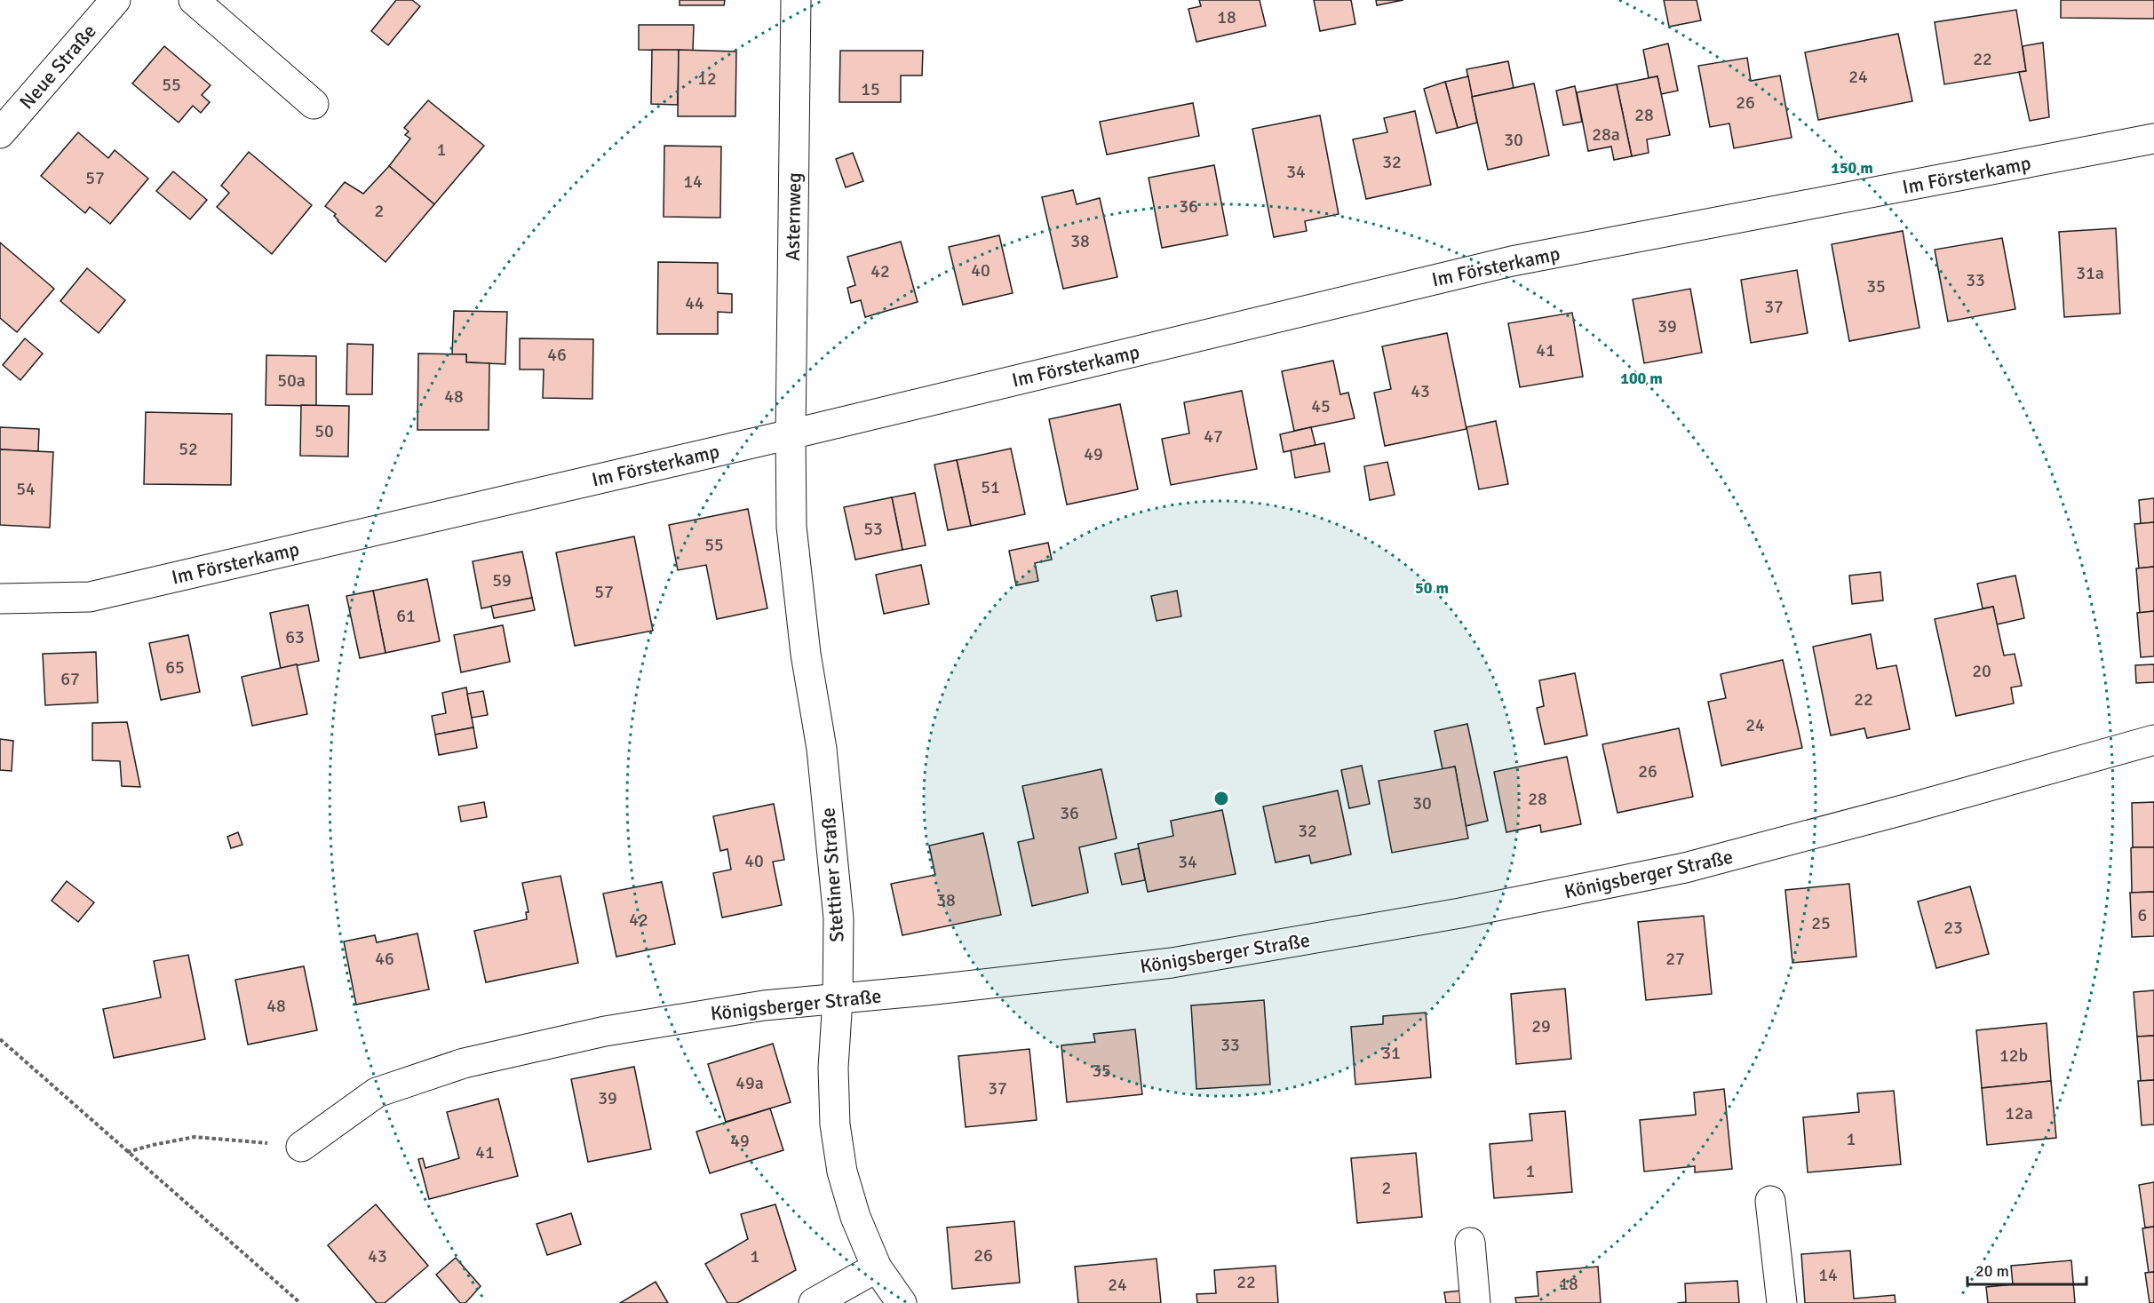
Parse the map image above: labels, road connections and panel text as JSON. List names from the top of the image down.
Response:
{
  "streets": {
    "street": [
      "Neue Straße",
      "Im Försterkamp",
      "Asternweg",
      "Königsberger Straße",
      "Stettiner Straße"
    ]
  },
  "crossings": [
    ["Im Försterkamp", "Asternweg"],
    ["Im Försterkamp", "Stettiner Straße"],
    ["Asternweg", "Stettiner Straße"],
    ["Königsberger Straße", "Stettiner Straße"]
  ],
  "house_numbers": [
    "18",
    "22",
    "24",
    "12",
    "55",
    "15",
    "26",
    "28",
    "28a",
    "30",
    "1",
    "32",
    "34",
    "57",
    "14",
    "36",
    "2",
    "38",
    "40",
    "42",
    "31a",
    "33",
    "35",
    "44",
    "37",
    "39",
    "41",
    "46",
    "50a",
    "43",
    "48",
    "45",
    "50",
    "47",
    "52",
    "49",
    "51",
    "54",
    "53",
    "55",
    "59",
    "57",
    "61",
    "63",
    "65",
    "20",
    "67",
    "22",
    "24",
    "26",
    "28",
    "30",
    "36",
    "32",
    "40",
    "34",
    "38",
    "6",
    "42",
    "25",
    "23",
    "46",
    "27",
    "48",
    "29",
    "33",
    "31",
    "12b",
    "35",
    "49a",
    "37",
    "39",
    "12a",
    "1",
    "49",
    "41",
    "1",
    "2",
    "26",
    "43",
    "1",
    "14",
    "22",
    "18",
    "24"
  ],
  "scale_bar": "20 m",
  "rings": ["150 m", "100 m", "50 m"]
}
